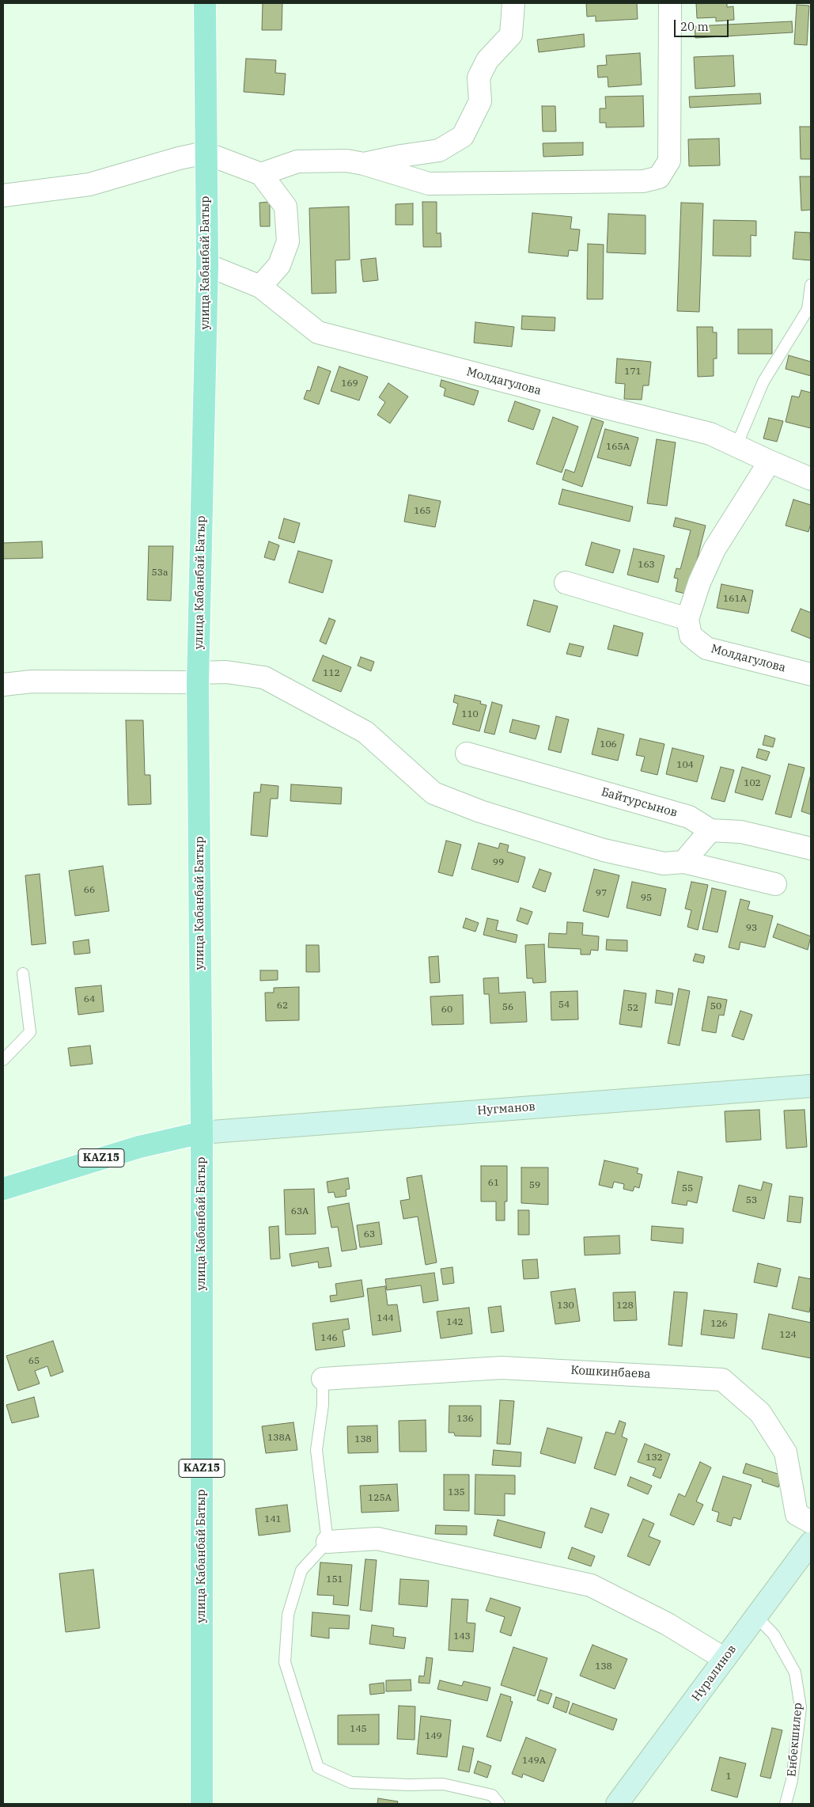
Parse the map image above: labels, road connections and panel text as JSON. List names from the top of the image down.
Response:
{
  "streets": {
    "main road": [
      "улица Кабанбай Батыр",
      "Нугманов",
      "KAZ15",
      "Нуралинов"
    ],
    "street": ["Молдагулова", "Байтурсынов", "Кошкинбаева"],
    "lane": ["Енбекшилер"]
  },
  "crossings": [
    ["улица Кабанбай Батыр", "Молдагулова"],
    ["улица Кабанбай Батыр", "Нугманов"],
    ["улица Кабанбай Батыр", "KAZ15"],
    ["Нугманов", "KAZ15"],
    ["Нуралинов", "Енбекшилер"]
  ],
  "house_numbers": [
    "171",
    "169",
    "165А",
    "165",
    "163",
    "53а",
    "161А",
    "112",
    "110",
    "106",
    "104",
    "102",
    "99",
    "66",
    "97",
    "95",
    "93",
    "64",
    "54",
    "62",
    "50",
    "56",
    "52",
    "60",
    "61",
    "59",
    "55",
    "53",
    "63А",
    "63",
    "130",
    "128",
    "144",
    "142",
    "126",
    "124",
    "146",
    "65",
    "136",
    "138А",
    "138",
    "132",
    "135",
    "125А",
    "141",
    "151",
    "143",
    "138",
    "145",
    "149",
    "149А",
    "1"
  ],
  "scale_bar": "20 m"
}
